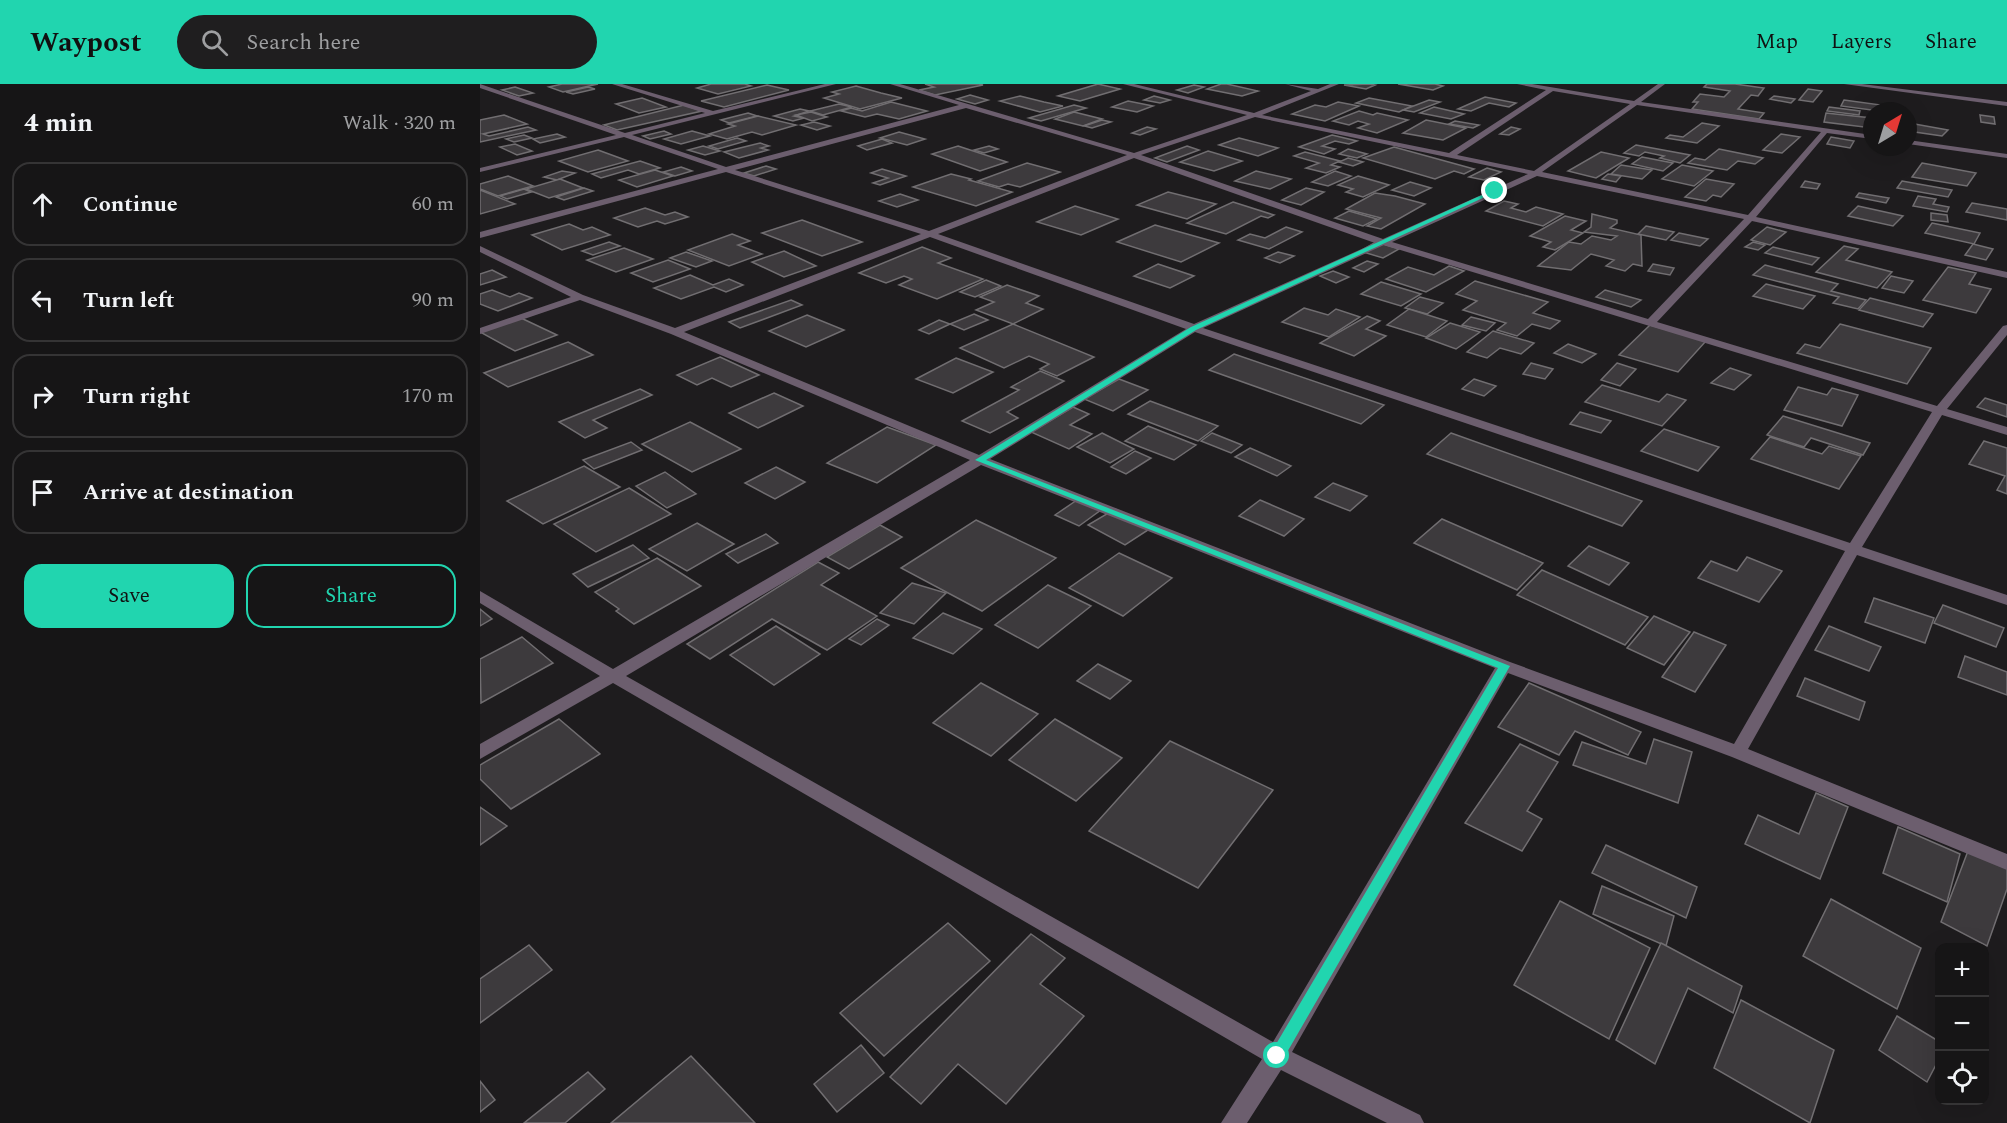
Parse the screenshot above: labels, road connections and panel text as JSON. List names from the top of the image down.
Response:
{
  "north": "top right",
  "page": {
    "header": "Waypost",
    "search": "Search here",
    "nav": ["Map", "Layers", "Share"],
    "heading": ["4 min", "Walk · 320 m"],
    "list": [
      ["Continue", "60 m"],
      ["Turn left", "90 m"],
      ["Turn right", "170 m"],
      "Arrive at destination"
    ],
    "buttons": ["Save", "Share"],
    "map_buttons": ["+", "−"]
  }
}
